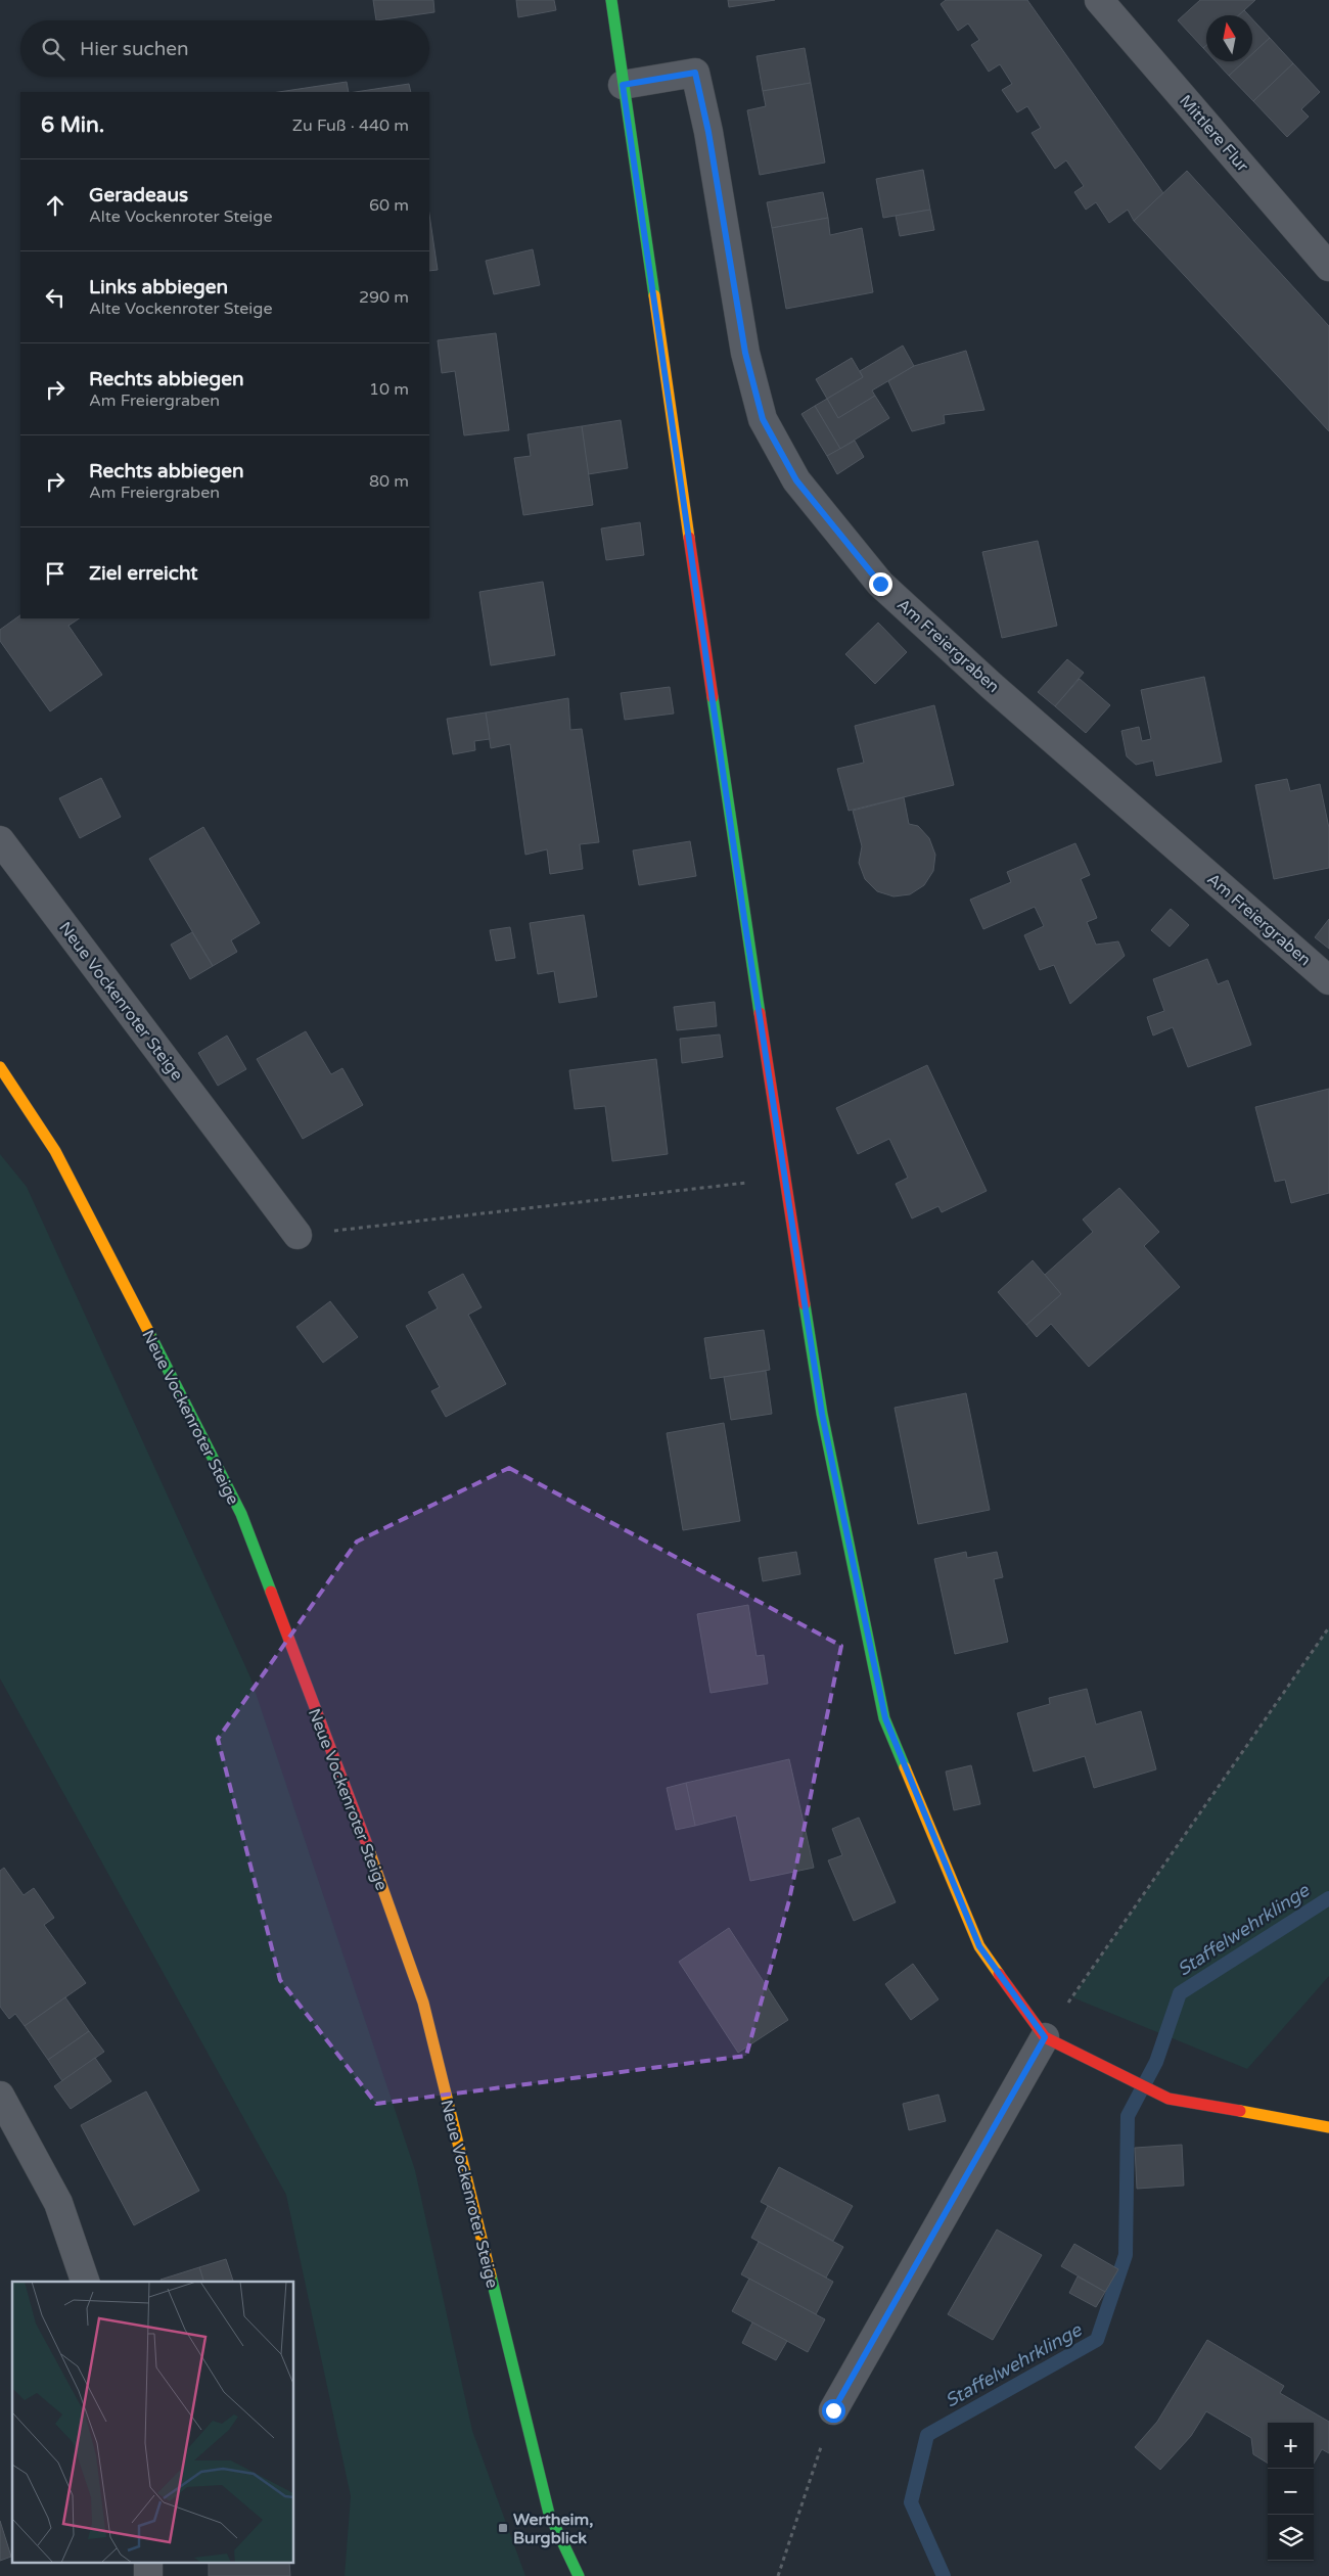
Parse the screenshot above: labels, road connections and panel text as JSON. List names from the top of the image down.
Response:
{
  "streets": {
    "street": ["Mittlere Flur", "Am Freiergraben", "Neue Vockenroter Steige"]
  },
  "water": ["Staffelwehrklinge"],
  "places": {
    "transit": ["Wertheim, Burgblick"]
  },
  "north": "top",
  "page": {
    "search": "Hier suchen",
    "heading": ["6 Min.", "Zu Fuß · 440 m"],
    "list": [
      ["Geradeaus", "Alte Vockenroter Steige", "60 m"],
      ["Links abbiegen", "Alte Vockenroter Steige", "290 m"],
      ["Rechts abbiegen", "Am Freiergraben", "10 m"],
      ["Rechts abbiegen", "Am Freiergraben", "80 m"],
      "Ziel erreicht"
    ],
    "map_buttons": ["+", "−"]
  }
}
